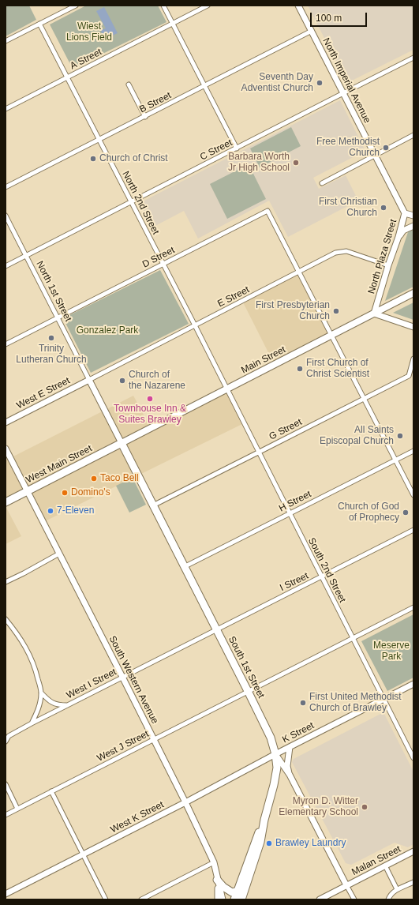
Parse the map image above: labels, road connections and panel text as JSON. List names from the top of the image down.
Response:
{
  "streets": {
    "highway": ["West Main Street", "South 1st Street"],
    "main road": ["Main Street"],
    "street": [
      "A Street",
      "North Imperial Avenue",
      "B Street",
      "C Street",
      "North 2nd Street",
      "North Plaza Street",
      "D Street",
      "North 1st Street",
      "E Street",
      "West E Street",
      "G Street",
      "H Street",
      "South 2nd Street",
      "I Street",
      "South Western Avenue",
      "West I Street",
      "K Street",
      "West J Street",
      "West K Street",
      "Malan Street"
    ]
  },
  "crossings": [
    ["A Street", "North 2nd Street"],
    ["North Imperial Avenue", "B Street"],
    ["North Imperial Avenue", "C Street"],
    ["North Imperial Avenue", "North Plaza Street"],
    ["B Street", "North 2nd Street"],
    ["C Street", "North 2nd Street"],
    ["C Street", "North 1st Street"],
    ["North 2nd Street", "D Street"],
    ["North 2nd Street", "E Street"],
    ["North 2nd Street", "Main Street"],
    ["North 2nd Street", "South 2nd Street"],
    ["North Plaza Street", "E Street"],
    ["North Plaza Street", "Main Street"],
    ["D Street", "North 1st Street"],
    ["D Street", "E Street"],
    ["North 1st Street", "E Street"],
    ["North 1st Street", "Main Street"],
    ["North 1st Street", "West E Street"],
    ["North 1st Street", "West Main Street"],
    ["North 1st Street", "South 1st Street"],
    ["E Street", "West E Street"],
    ["Main Street", "West Main Street"],
    ["Main Street", "South 2nd Street"],
    ["Main Street", "South 1st Street"],
    ["G Street", "South 2nd Street"],
    ["G Street", "South 1st Street"],
    ["West Main Street", "South 1st Street"],
    ["West Main Street", "South Western Avenue"],
    ["H Street", "South 2nd Street"],
    ["H Street", "South 1st Street"],
    ["South 2nd Street", "I Street"],
    ["South 2nd Street", "K Street"],
    ["South 2nd Street", "West J Street"],
    ["I Street", "South 1st Street"],
    ["I Street", "West I Street"],
    ["South 1st Street", "West I Street"],
    ["South 1st Street", "K Street"],
    ["South 1st Street", "West J Street"],
    ["South 1st Street", "West K Street"],
    ["South 1st Street", "Malan Street"],
    ["South Western Avenue", "West I Street"],
    ["South Western Avenue", "West J Street"],
    ["South Western Avenue", "West K Street"],
    ["K Street", "West K Street"]
  ],
  "parks": ["Wiest Lions Field", "Gonzalez Park", "Meserve Park"],
  "places": [
    "Seventh Day Adventist Church",
    "Free Methodist Church",
    "Church of Christ",
    "Barbara Worth Jr High School",
    "First Christian Church",
    "First Presbyterian Church",
    "Trinity Lutheran Church",
    "First Church of Christ Scientist",
    "Church of the Nazarene",
    "Townhouse Inn & Suites Brawley",
    "All Saints Episcopal Church",
    "Taco Bell",
    "Domino's",
    "7-Eleven",
    "Church of God of Prophecy",
    "First United Methodist Church of Brawley",
    "Myron D. Witter Elementary School",
    "Brawley Laundry"
  ],
  "scale_bar": "100 m"
}
